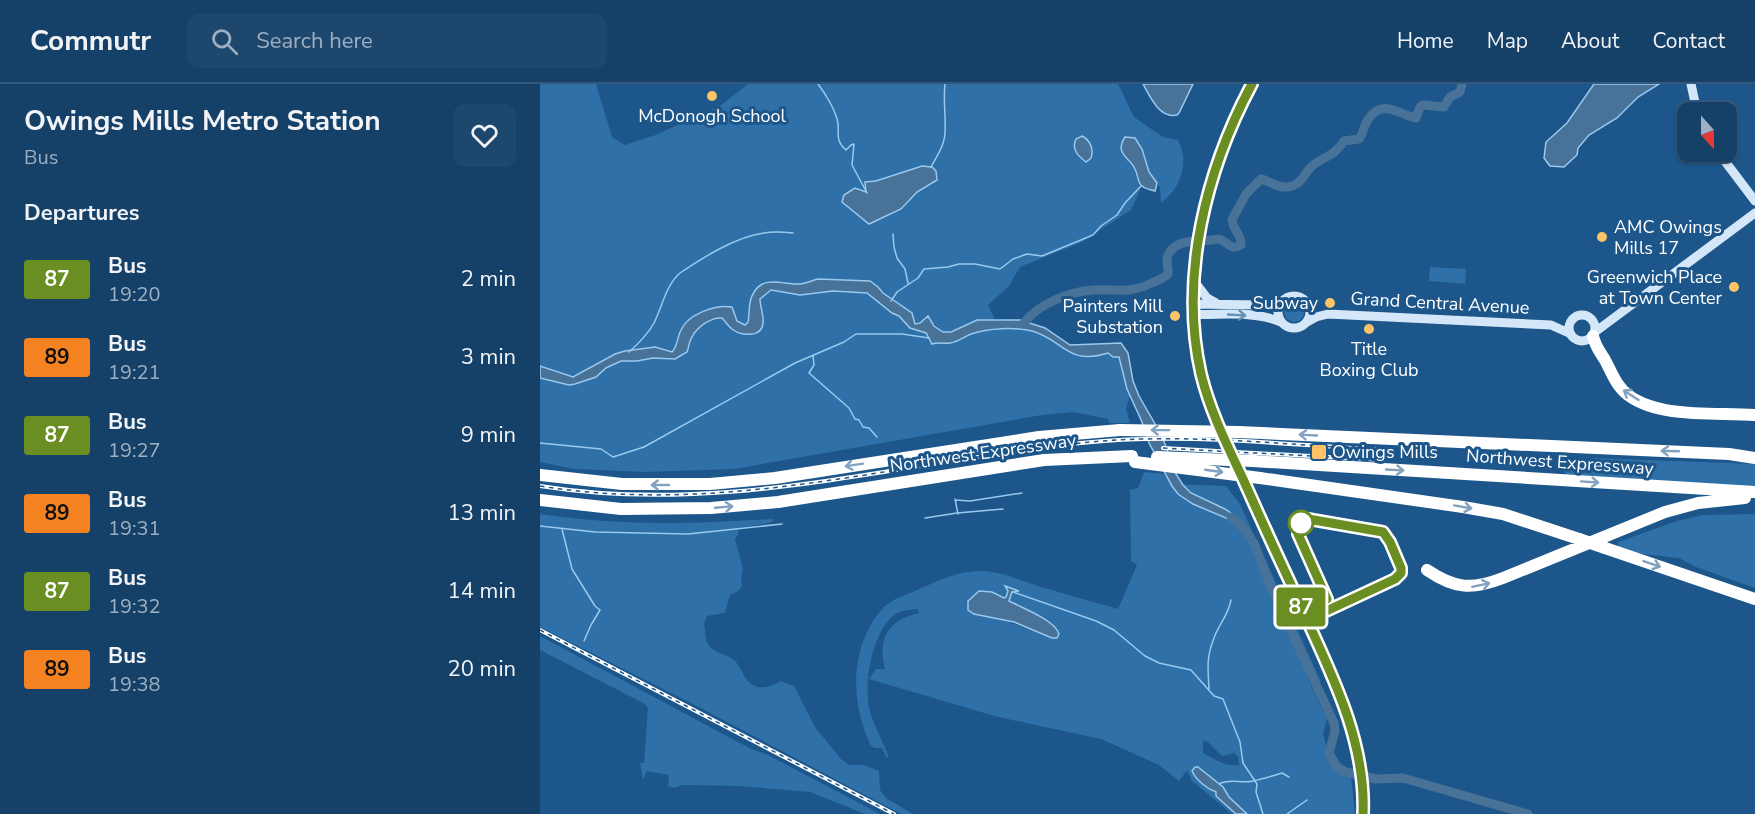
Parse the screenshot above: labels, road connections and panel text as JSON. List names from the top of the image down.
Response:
{
  "streets": {
    "highway": ["Northwest Expressway"],
    "street": ["Grand Central Avenue"]
  },
  "places": {
    "other": [
      "McDonogh School",
      "AMC Owings Mills 17",
      "Greenwich Place at Town Center",
      "Subway",
      "Painters Mill Substation",
      "Title Boxing Club"
    ],
    "transit": ["Owings Mills"]
  },
  "lines": ["bus line 87"],
  "north": "bottom",
  "page": {
    "header": "Commutr",
    "search": "Search here",
    "nav": [
      "Home",
      "Map",
      "About",
      "Contact"
    ],
    "heading": [
      ["Owings Mills Metro Station", "Bus"],
      "Departures"
    ],
    "on_map": "87",
    "list": [
      {
        "mark": "87",
        "name": "Bus",
        "note": "19:20",
        "value": "2 min"
      },
      {
        "mark": "89",
        "name": "Bus",
        "note": "19:21",
        "value": "3 min"
      },
      {
        "mark": "87",
        "name": "Bus",
        "note": "19:27",
        "value": "9 min"
      },
      {
        "mark": "89",
        "name": "Bus",
        "note": "19:31",
        "value": "13 min"
      },
      {
        "mark": "87",
        "name": "Bus",
        "note": "19:32",
        "value": "14 min"
      },
      {
        "mark": "89",
        "name": "Bus",
        "note": "19:38",
        "value": "20 min"
      }
    ]
  }
}
